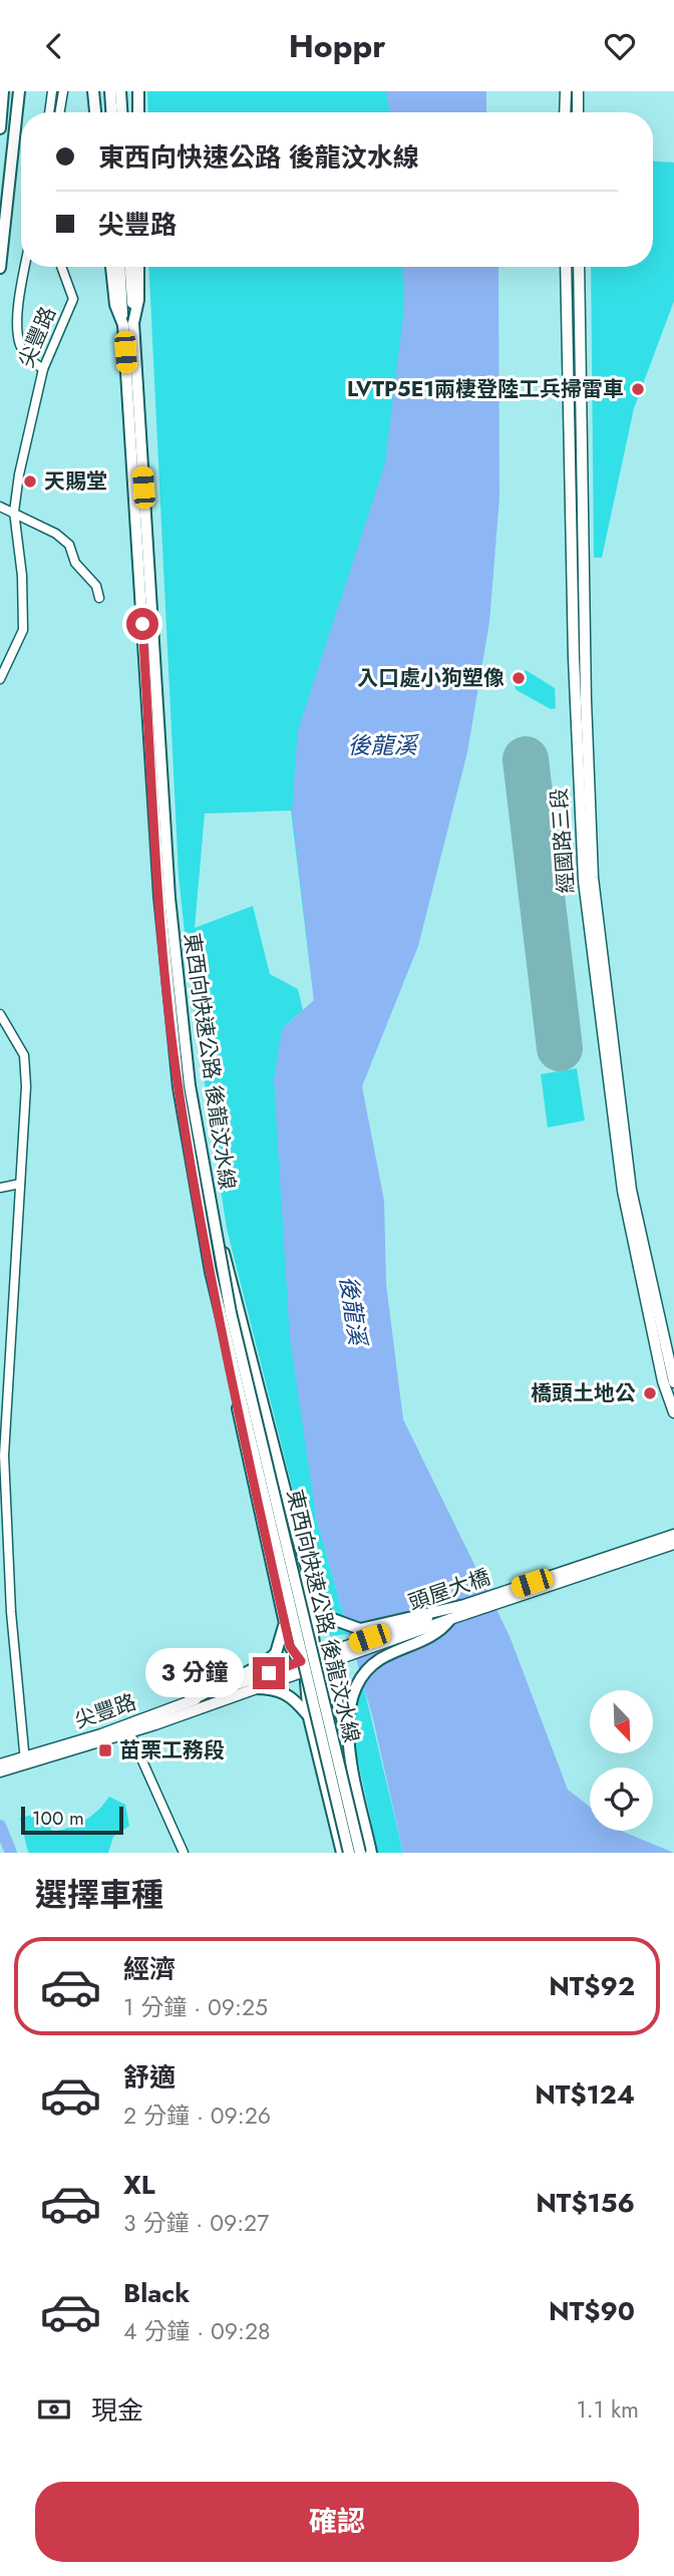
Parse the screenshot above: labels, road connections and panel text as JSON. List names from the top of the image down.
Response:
{
  "streets": {
    "highway": ["東西向快速公路 後龍汶水線"],
    "main road": ["尖豐路", "經國路三段", "頭屋大橋"]
  },
  "crossings": [
    ["尖豐路", "頭屋大橋"]
  ],
  "water": ["後龍溪"],
  "places": {
    "other": [
      "LVTP5E1兩棲登陸工兵掃雷車",
      "天賜堂",
      "入口處小狗塑像",
      "橋頭土地公"
    ],
    "transit": ["苗栗工務段"]
  },
  "scale_bar": "100 m",
  "north": "bottom right",
  "page": {
    "header": "Hoppr",
    "banner": ["東西向快速公路 後龍汶水線", "尖豐路"],
    "bubble": "3 分鐘",
    "scale": "100 m",
    "heading": "選擇車種",
    "list": [
      {
        "name": "經濟",
        "note": "1 分鐘 · 09:25",
        "value": "NT$92"
      },
      {
        "name": "舒適",
        "note": "2 分鐘 · 09:26",
        "value": "NT$124"
      },
      {
        "name": "XL",
        "note": "3 分鐘 · 09:27",
        "value": "NT$156"
      },
      {
        "name": "Black",
        "note": "4 分鐘 · 09:28",
        "value": "NT$90"
      }
    ],
    "pay": ["現金", "1.1 km"],
    "buttons": "確認"
  }
}
